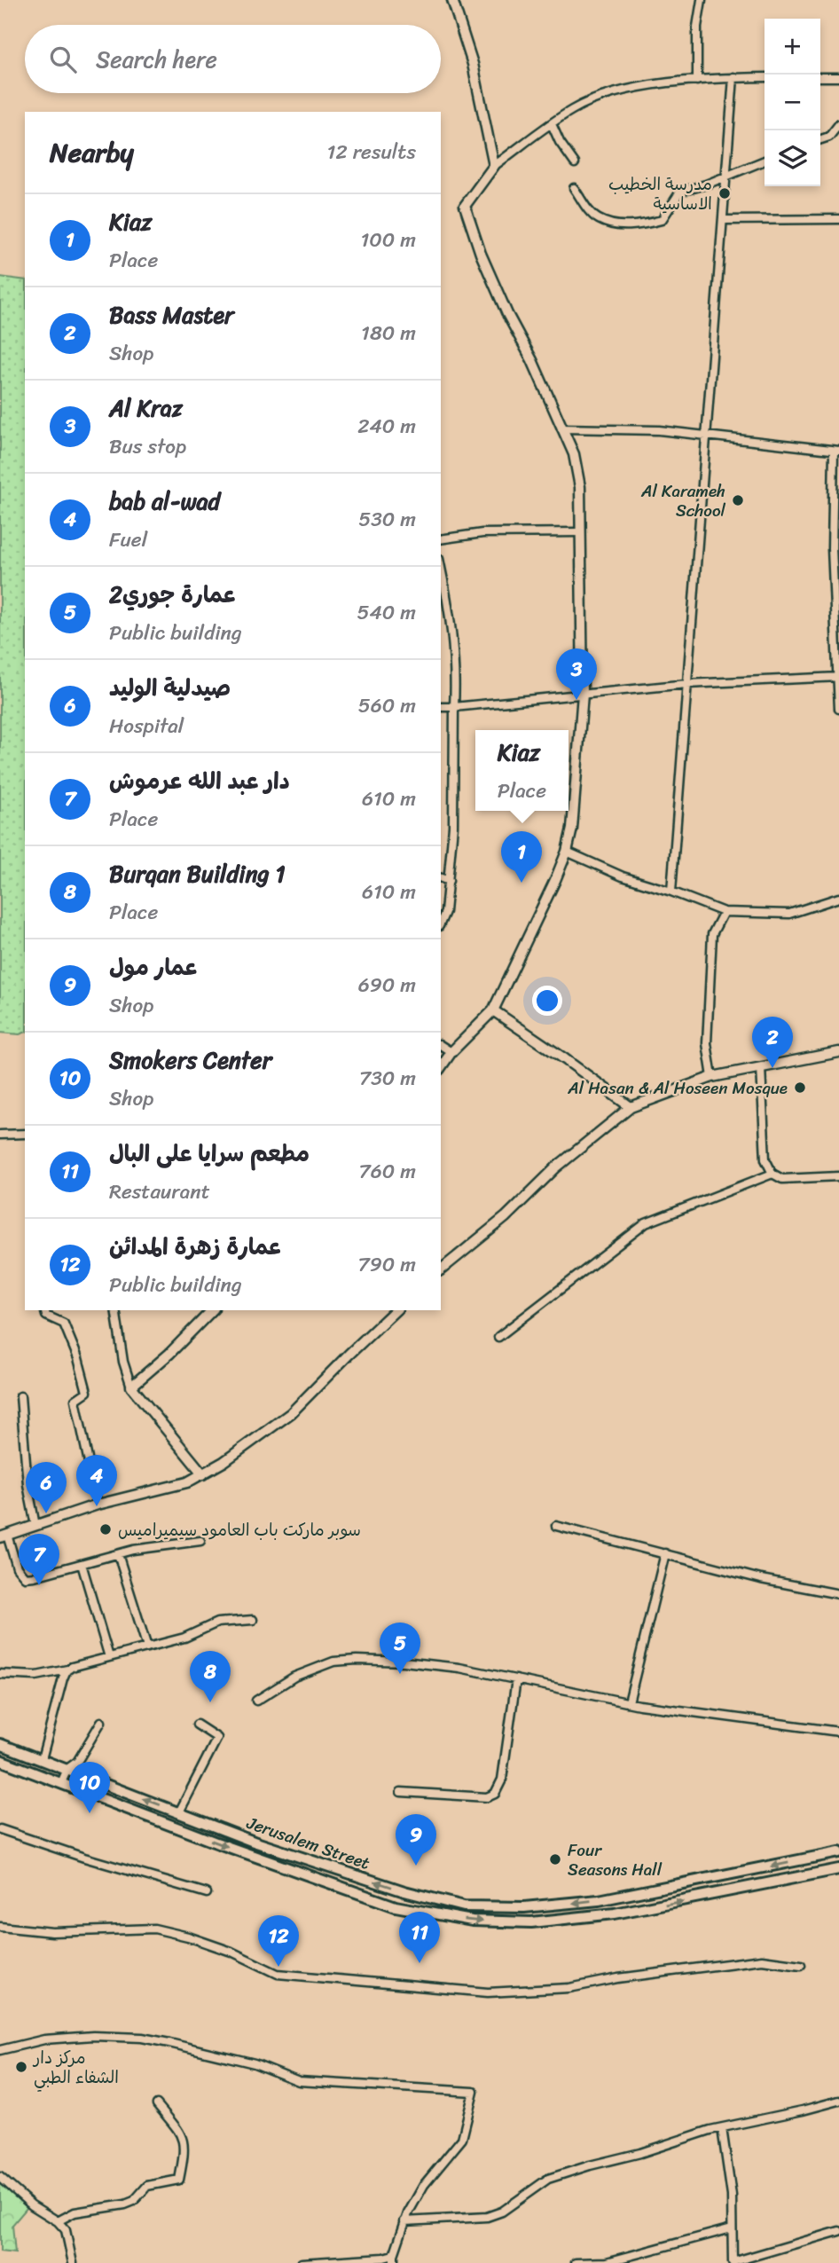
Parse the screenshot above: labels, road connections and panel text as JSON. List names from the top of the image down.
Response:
{
  "streets": {
    "main road": ["Jerusalem Street"]
  },
  "places": [
    "مدرسة الخطيب الاساسية",
    "Al Karameh School",
    "Al Hasan & Al Hoseen Mosque",
    "سوبر ماركت باب العامود سيميراميس",
    "Four Seasons Hall",
    "مركز دار الشفاء الطبي"
  ],
  "page": {
    "map_buttons": ["+", "−"],
    "search": "Search here",
    "heading": ["Nearby", "12 results"],
    "list": [
      {
        "mark": "1",
        "name": "Kiaz",
        "note": "Place",
        "value": "100 m"
      },
      {
        "mark": "2",
        "name": "Bass Master",
        "note": "Shop",
        "value": "180 m"
      },
      {
        "mark": "3",
        "name": "Al Kraz",
        "note": "Bus stop",
        "value": "240 m"
      },
      {
        "mark": "4",
        "name": "bab al-wad",
        "note": "Fuel",
        "value": "530 m"
      },
      {
        "mark": "5",
        "name": "عمارة جوري2",
        "note": "Public building",
        "value": "540 m"
      },
      {
        "mark": "6",
        "name": "صيدلية الوليد",
        "note": "Hospital",
        "value": "560 m"
      },
      {
        "mark": "7",
        "name": "دار عبد الله عرموش",
        "note": "Place",
        "value": "610 m"
      },
      {
        "mark": "8",
        "name": "Burqan Building 1",
        "note": "Place",
        "value": "610 m"
      },
      {
        "mark": "9",
        "name": "عمار مول",
        "note": "Shop",
        "value": "690 m"
      },
      {
        "mark": "10",
        "name": "Smokers Center",
        "note": "Shop",
        "value": "730 m"
      },
      {
        "mark": "11",
        "name": "مطعم سرايا على البال",
        "note": "Restaurant",
        "value": "760 m"
      },
      {
        "mark": "12",
        "name": "عمارة زهرة المدائن",
        "note": "Public building",
        "value": "790 m"
      }
    ],
    "pins": [
      "3",
      "1",
      "2",
      "4",
      "6",
      "7",
      "5",
      "8",
      "10",
      "9",
      "11",
      "12"
    ],
    "popup": ["Kiaz", "Place"]
  }
}
